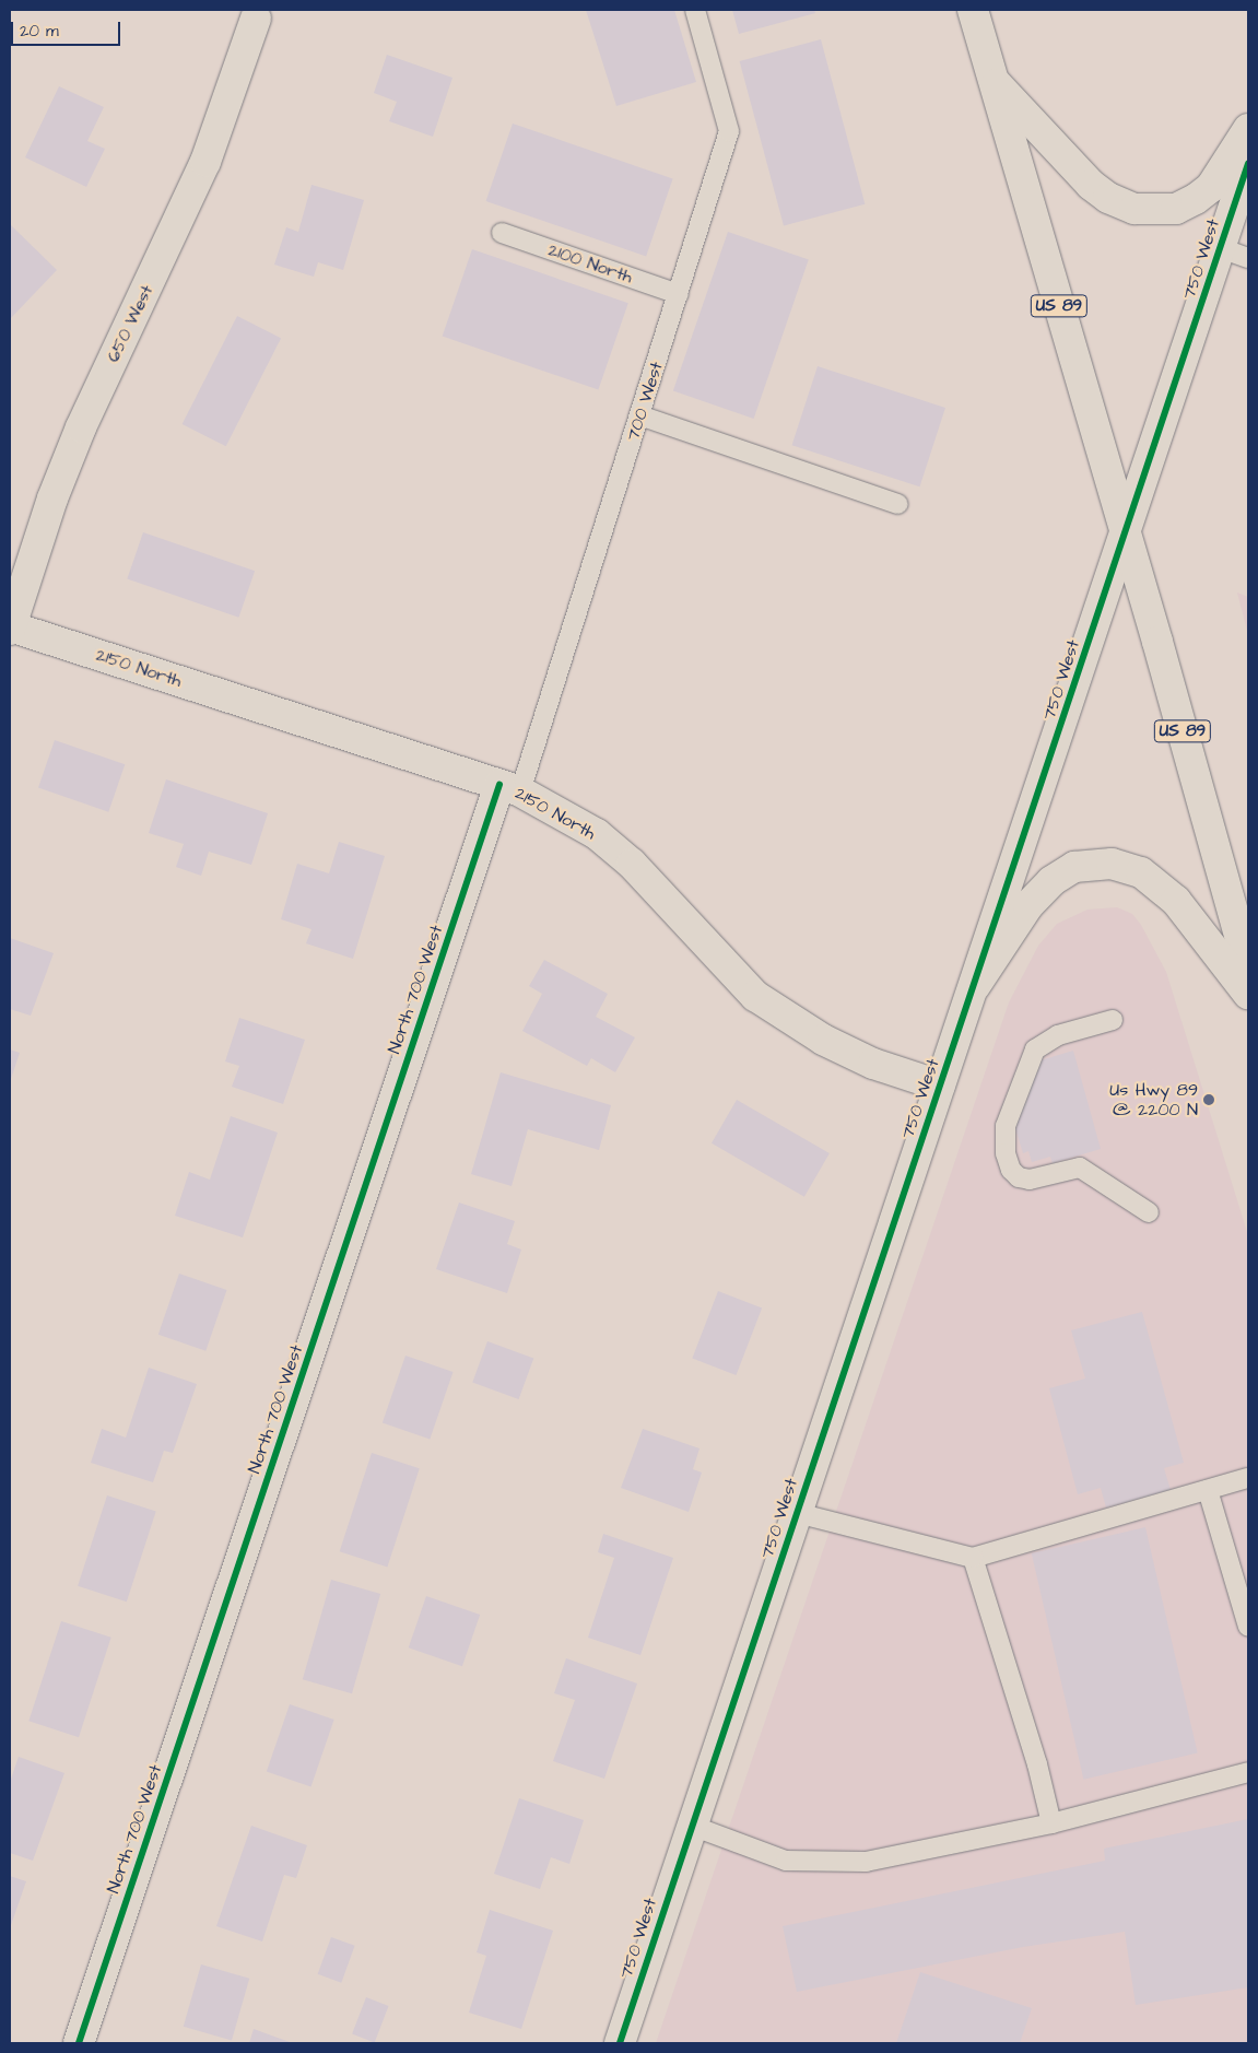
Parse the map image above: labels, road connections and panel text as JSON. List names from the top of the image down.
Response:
{
  "streets": {
    "street": [
      "750 West",
      "US 89",
      "650 West",
      "2150 North",
      "North 700 West"
    ],
    "lane": ["2100 North", "700 West"]
  },
  "crossings": [
    ["750 West", "US 89"],
    ["750 West", "2150 North"],
    ["2100 North", "700 West"],
    ["650 West", "2150 North"],
    ["700 West", "2150 North"],
    ["700 West", "North 700 West"],
    ["2150 North", "North 700 West"]
  ],
  "places": ["Us Hwy 89 @ 2200 N"],
  "scale_bar": "20 m"
}
